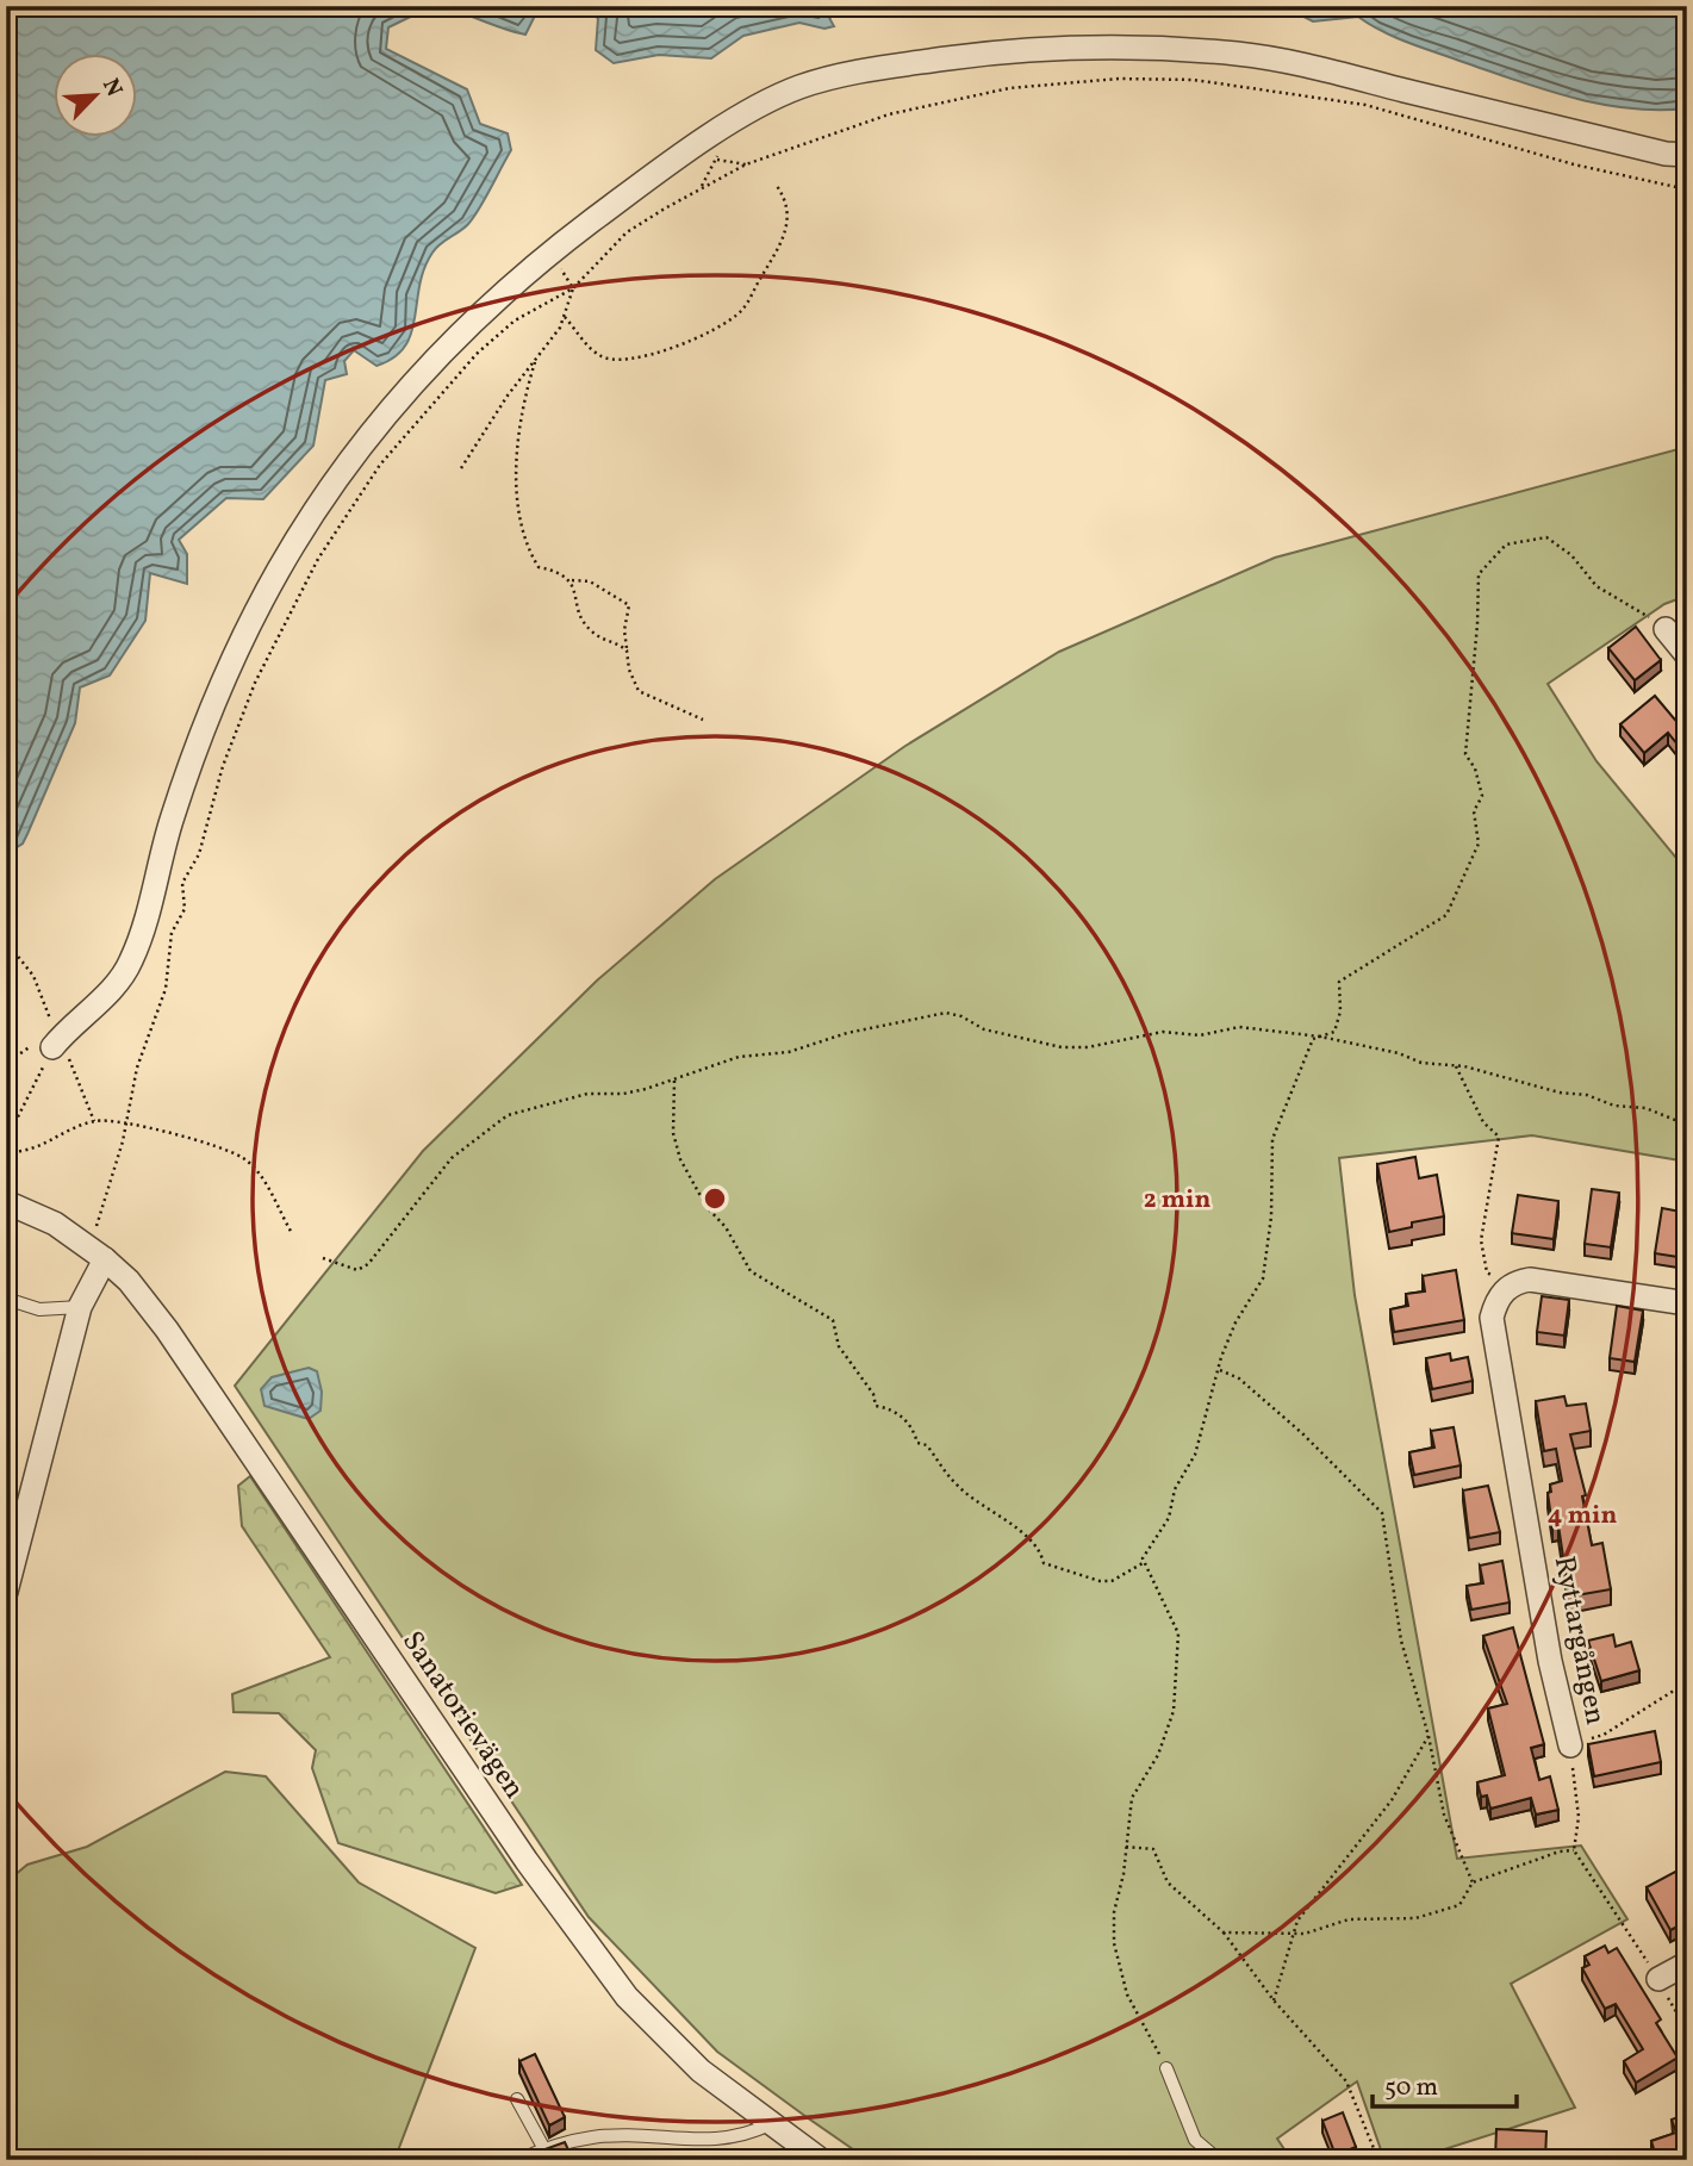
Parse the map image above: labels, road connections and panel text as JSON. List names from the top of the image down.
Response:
{
  "streets": {
    "street": ["Ryttargången", "Sanatorievägen"]
  },
  "scale_bar": "50 m",
  "north": "top right",
  "rings": ["2 min", "4 min"]
}
